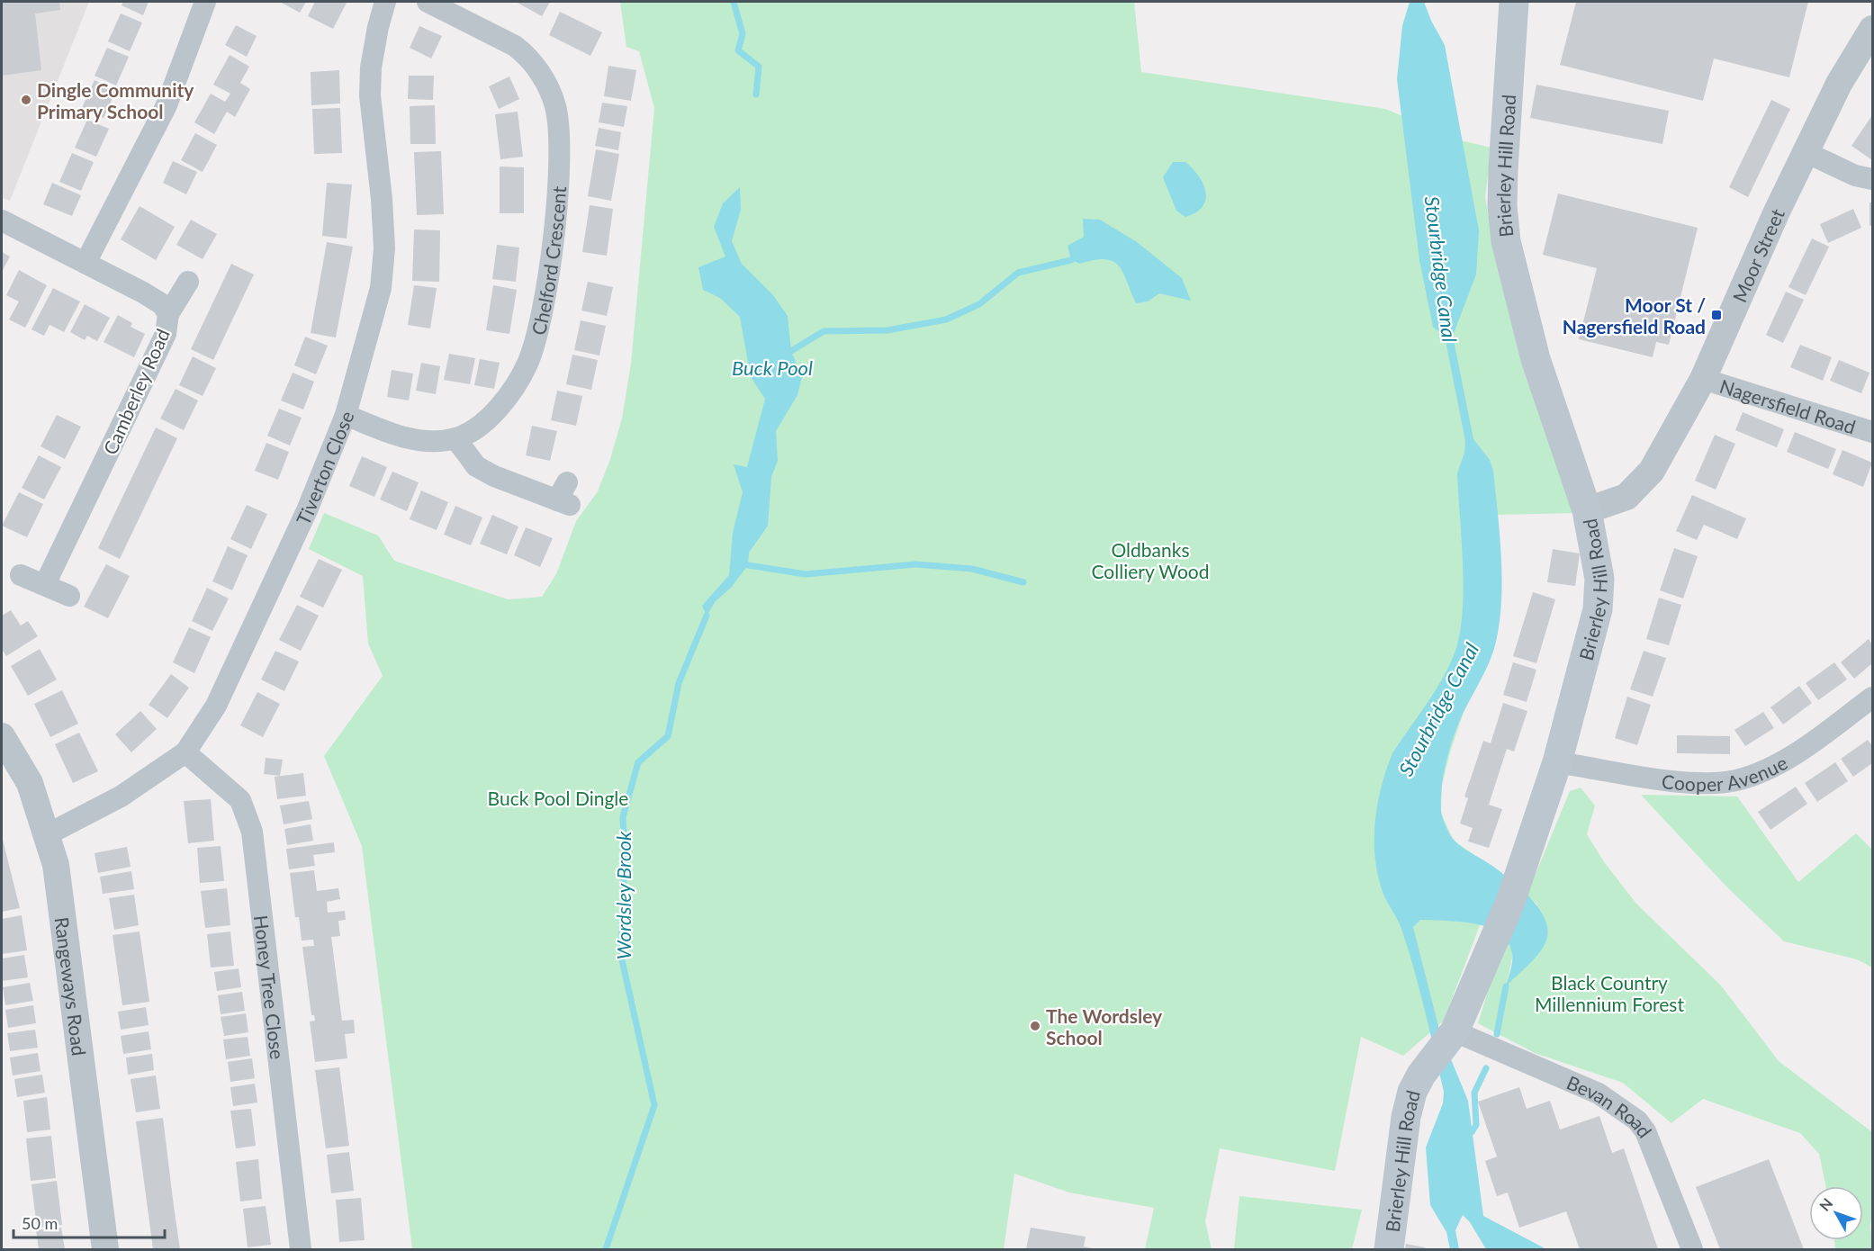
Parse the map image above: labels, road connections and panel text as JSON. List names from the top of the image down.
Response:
{
  "streets": {
    "main road": ["Brierley Hill Road"],
    "street": [
      "Moor Street",
      "Chelford Crescent",
      "Camberley Road",
      "Nagersfield Road",
      "Tiverton Close",
      "Cooper Avenue",
      "Rangeways Road",
      "Honey Tree Close",
      "Bevan Road"
    ]
  },
  "crossings": [
    ["Brierley Hill Road", "Moor Street"],
    ["Brierley Hill Road", "Cooper Avenue"],
    ["Brierley Hill Road", "Bevan Road"],
    ["Moor Street", "Nagersfield Road"],
    ["Chelford Crescent", "Tiverton Close"],
    ["Tiverton Close", "Rangeways Road"],
    ["Tiverton Close", "Honey Tree Close"]
  ],
  "water": ["Stourbridge Canal", "Buck Pool", "Wordsley Brook"],
  "parks": ["Oldbanks Colliery Wood", "Buck Pool Dingle", "Black Country Millennium Forest"],
  "places": {
    "other": ["Dingle Community Primary School", "The Wordsley School"],
    "transit": ["Moor St / Nagersfield Road"]
  },
  "scale_bar": "50 m",
  "north": "top left"
}
